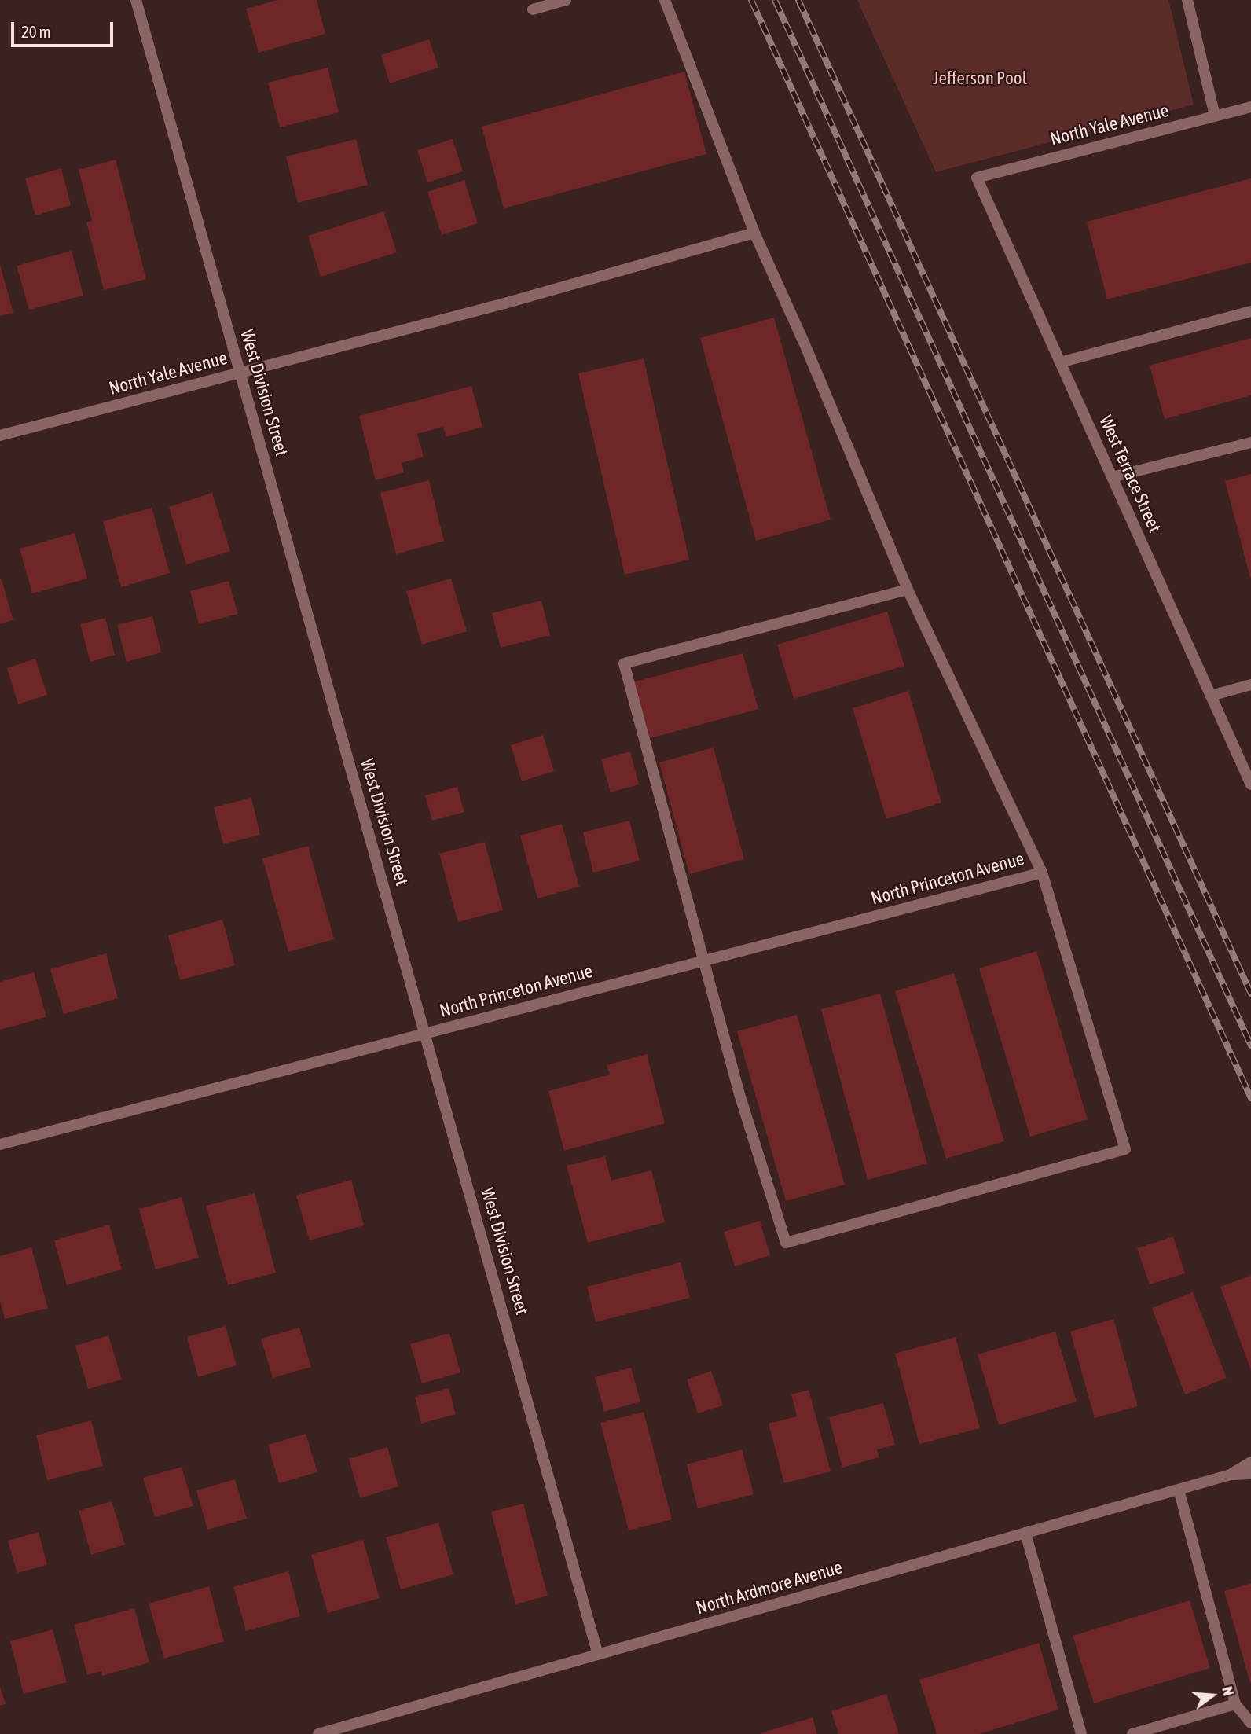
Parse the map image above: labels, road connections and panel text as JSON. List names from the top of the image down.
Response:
{
  "streets": {
    "street": [
      "North Yale Avenue",
      "West Division Street",
      "West Terrace Street",
      "North Princeton Avenue",
      "North Ardmore Avenue"
    ]
  },
  "crossings": [
    ["North Yale Avenue", "West Division Street"],
    ["North Yale Avenue", "West Terrace Street"],
    ["West Division Street", "North Princeton Avenue"],
    ["West Division Street", "North Ardmore Avenue"]
  ],
  "parks": ["Jefferson Pool"],
  "scale_bar": "20 m",
  "north": "right"
}
